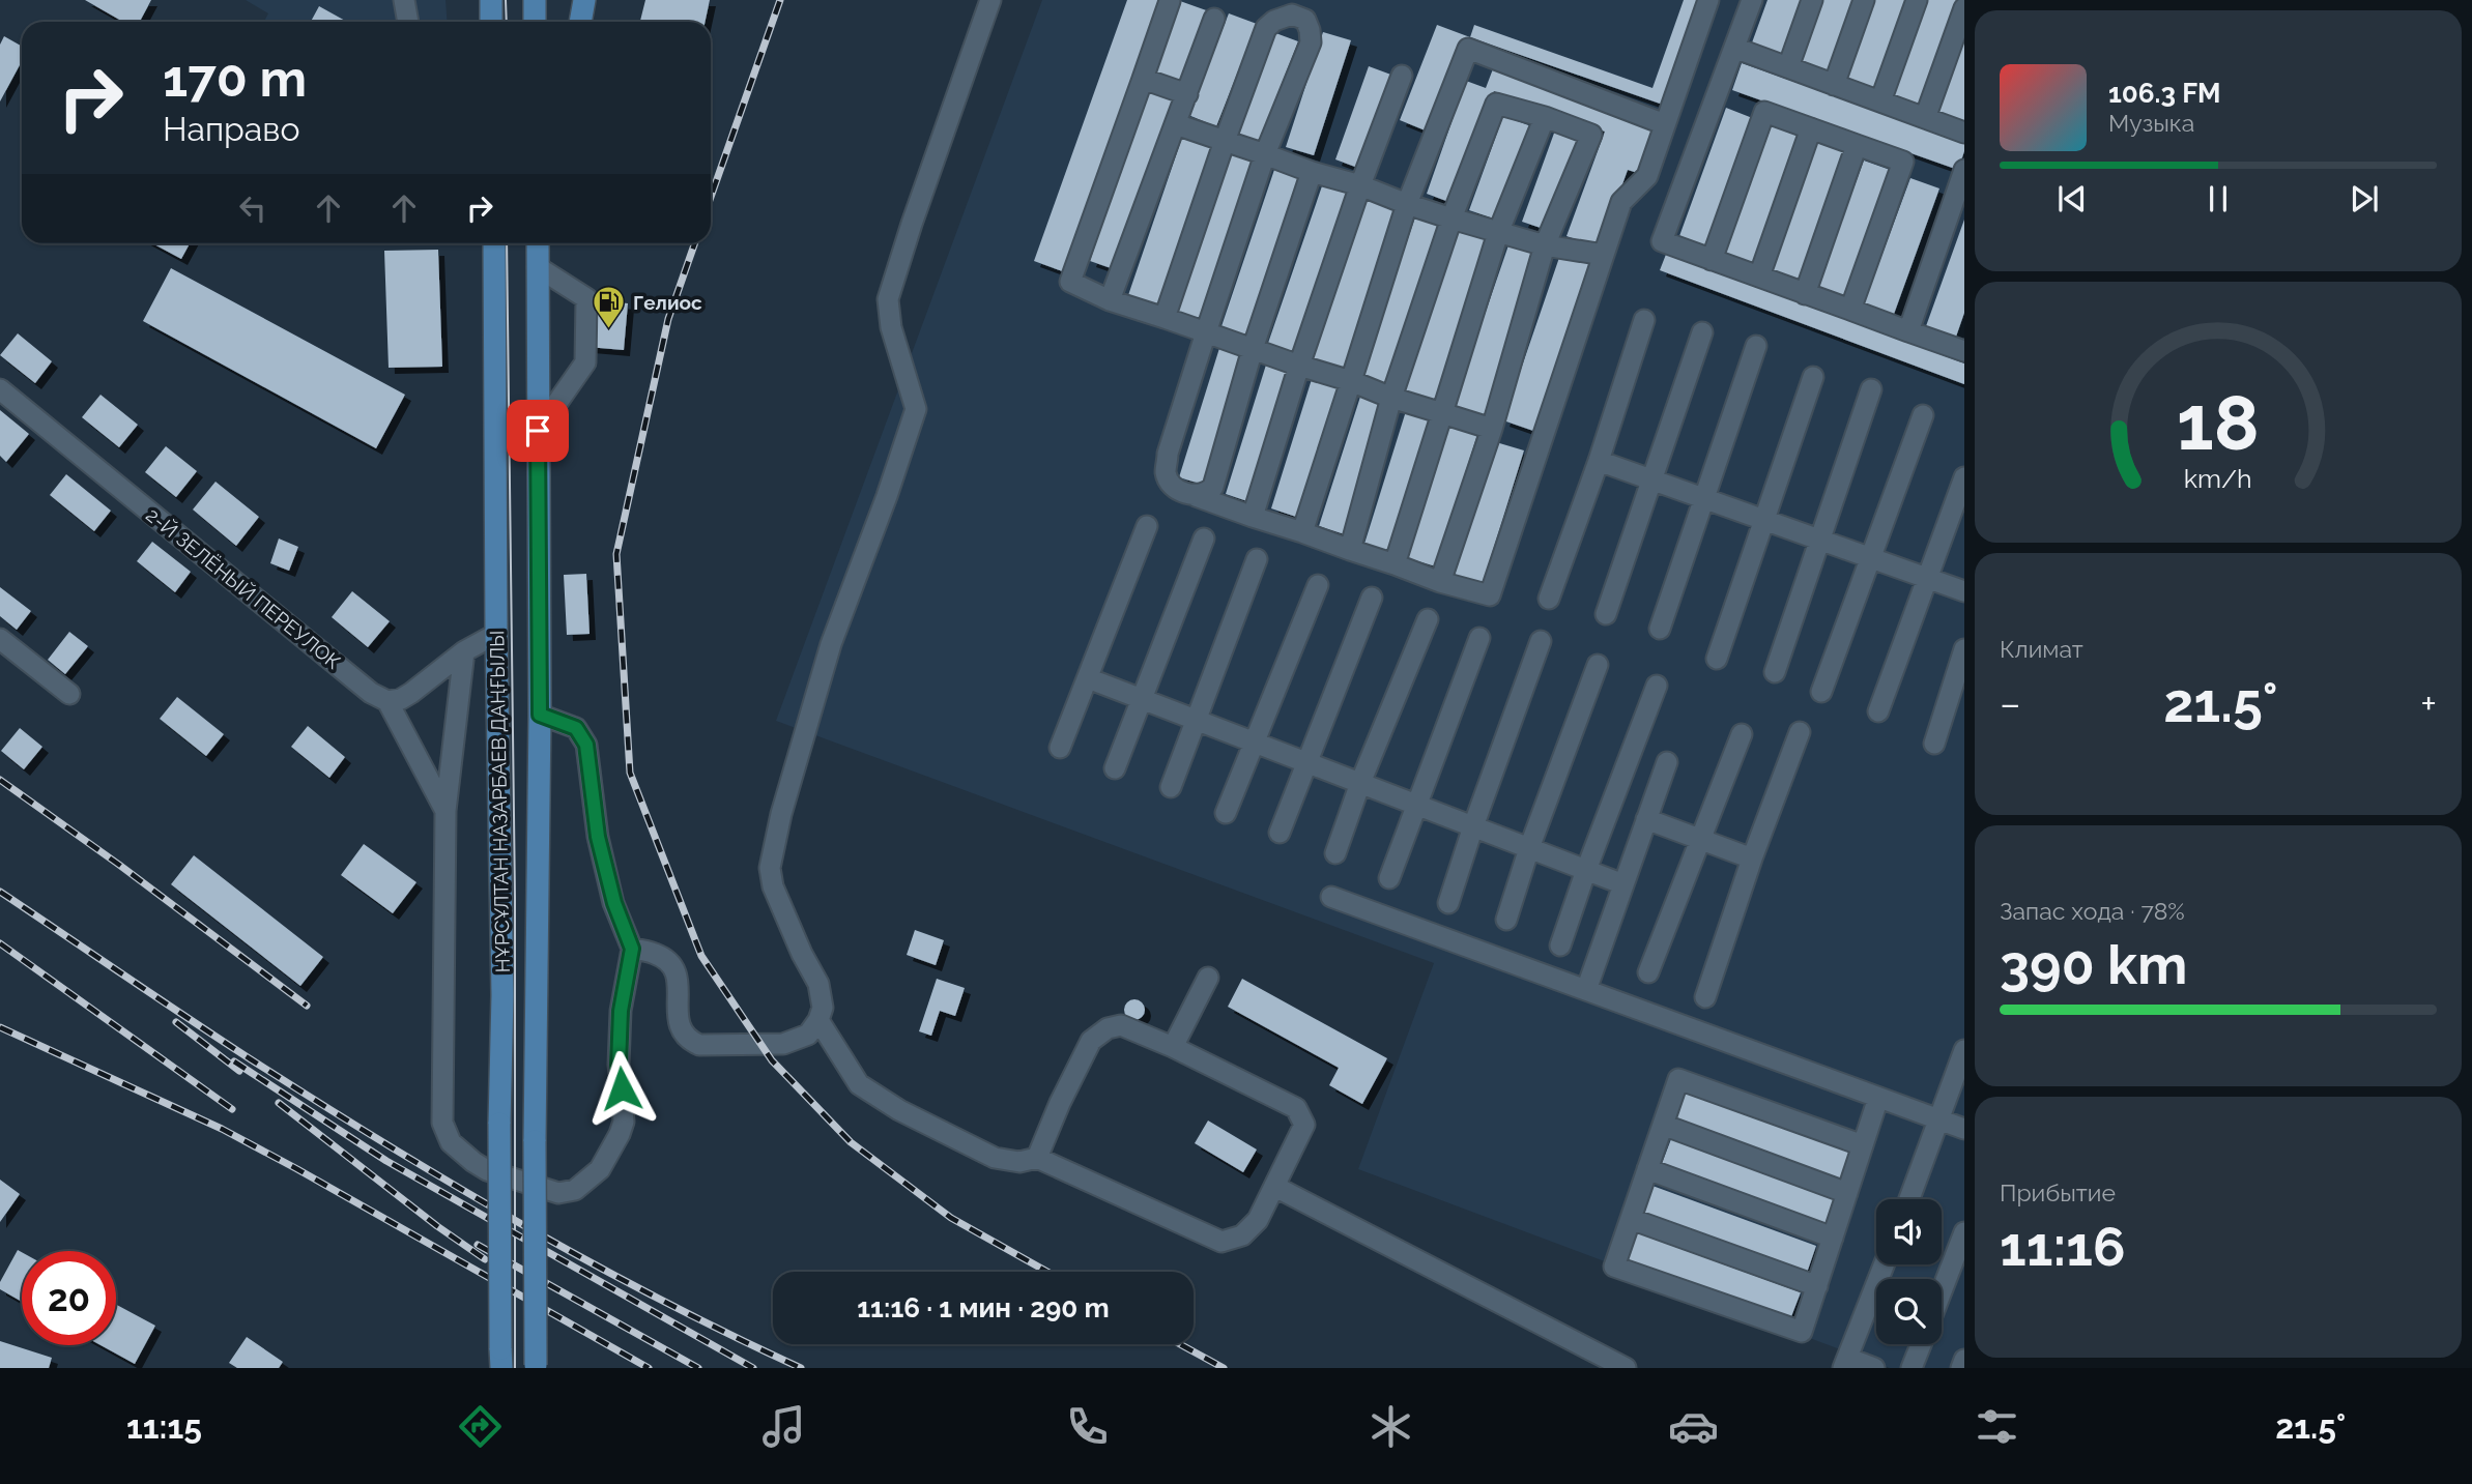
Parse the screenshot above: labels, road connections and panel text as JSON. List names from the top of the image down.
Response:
{
  "streets": {
    "main road": ["НҰРСҰЛТАН НАЗАРБАЕВ ДАҢҒЫЛЫ"],
    "street": ["2-Й ЗЕЛЁНЫЙ ПЕРЕУЛОК"]
  },
  "places": {
    "fuel station": ["Гелиос"]
  },
  "page": {
    "turn": ["170 m", "Направо"],
    "song": ["106.3 FM", "Музыка"],
    "tile": [
      "Климат",
      ["Запас хода · 78%", "390 km"],
      ["Прибытие", "11:16"]
    ],
    "heat": ["−", "21.5°", "+"],
    "limit": "20",
    "trip": "11:16 · 1 мин · 290 m",
    "tabs": ["11:15", "21.5°"],
    "gauge": ["18", "km/h"]
  }
}
